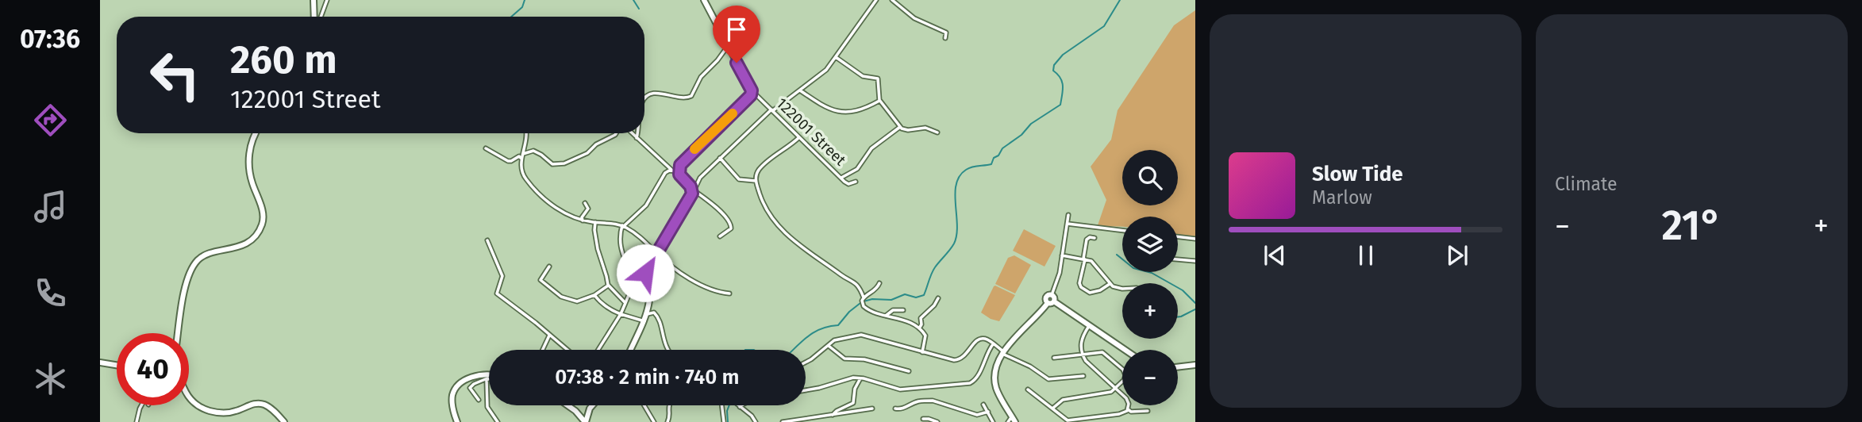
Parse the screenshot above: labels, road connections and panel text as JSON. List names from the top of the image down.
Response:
{
  "streets": {
    "street": ["122001 Street"]
  },
  "page": {
    "tabs": "07:36",
    "tile": "Climate",
    "turn": ["260 m", "122001 Street"],
    "map_buttons": ["+", "−"],
    "song": ["Slow Tide", "Marlow"],
    "heat": ["−", "21°", "+"],
    "limit": "40",
    "trip": "07:38 · 2 min · 740 m"
  }
}
